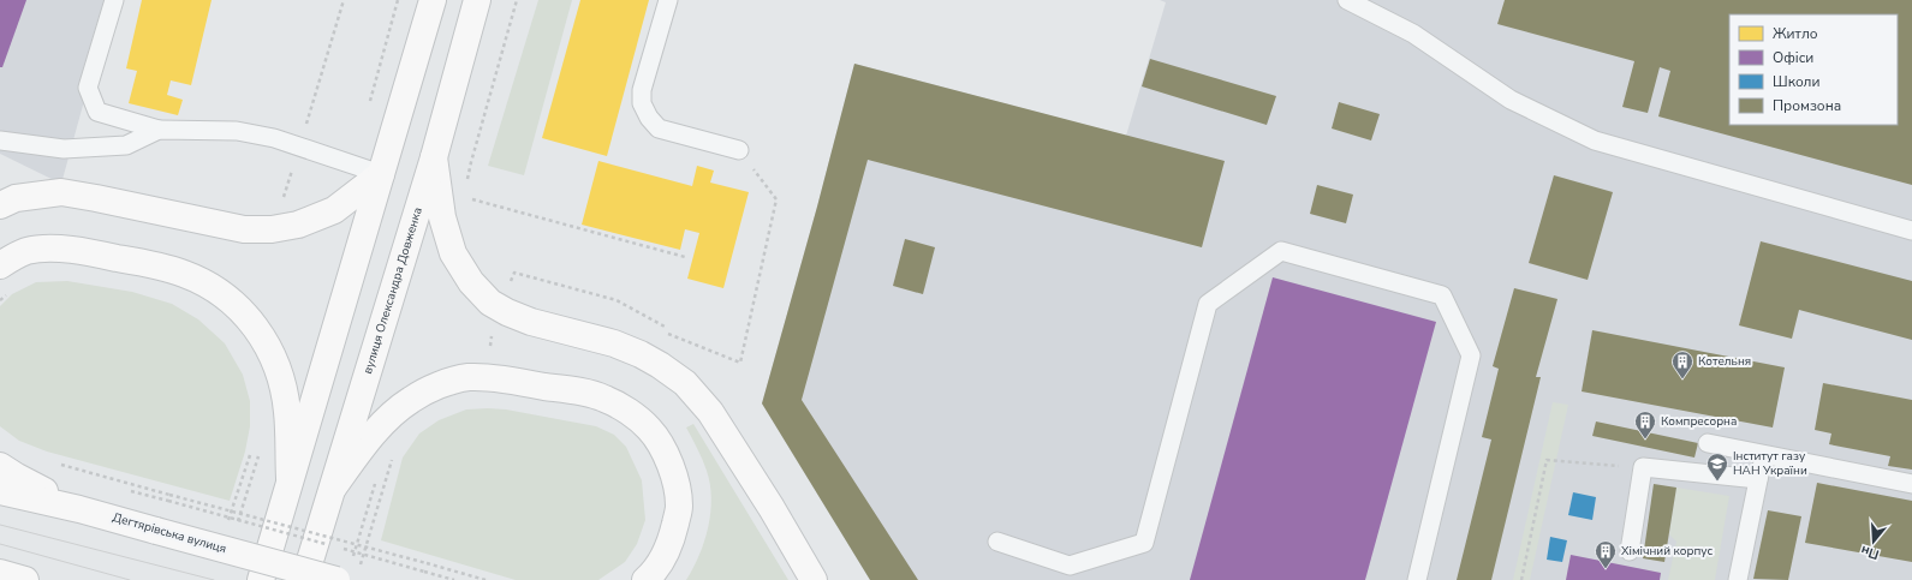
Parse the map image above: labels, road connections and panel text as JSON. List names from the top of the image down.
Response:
{
  "streets": {
    "main road": ["вулиця Олександра Довженка", "Дегтярівська вулиця"]
  },
  "places": {
    "building": ["Котельня", "Компресорна", "Хімічний корпус"],
    "school or university": ["Інститут газу НАН України"]
  },
  "legend": [
    "Житло",
    "Офіси",
    "Школи",
    "Промзона"
  ],
  "north": "bottom"
}
